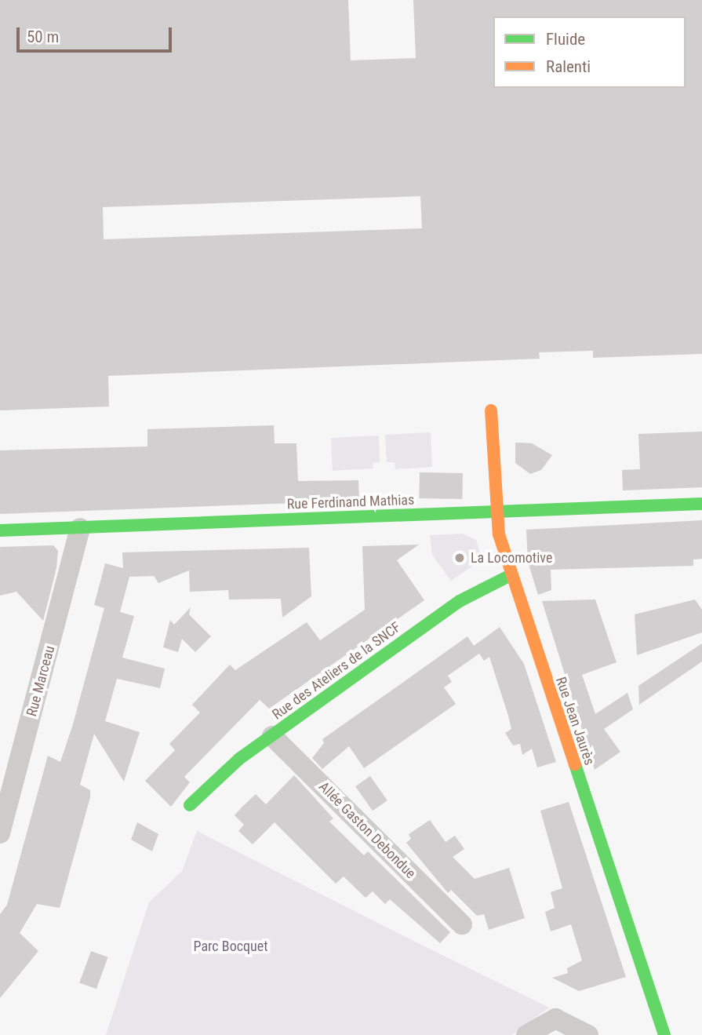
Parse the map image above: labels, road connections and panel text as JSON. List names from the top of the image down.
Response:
{
  "streets": {
    "street": [
      "Rue Ferdinand Mathias",
      "Rue des Ateliers de la SNCF",
      "Rue Marceau",
      "Rue Jean Jaurès",
      "Allée Gaston Debondue"
    ]
  },
  "crossings": [
    ["Rue Ferdinand Mathias", "Rue Marceau"],
    ["Rue Ferdinand Mathias", "Rue Jean Jaurès"],
    ["Rue des Ateliers de la SNCF", "Rue Jean Jaurès"],
    ["Rue des Ateliers de la SNCF", "Allée Gaston Debondue"]
  ],
  "parks": ["Parc Bocquet"],
  "places": ["La Locomotive"],
  "legend": ["Fluide", "Ralenti"],
  "scale_bar": "50 m"
}
